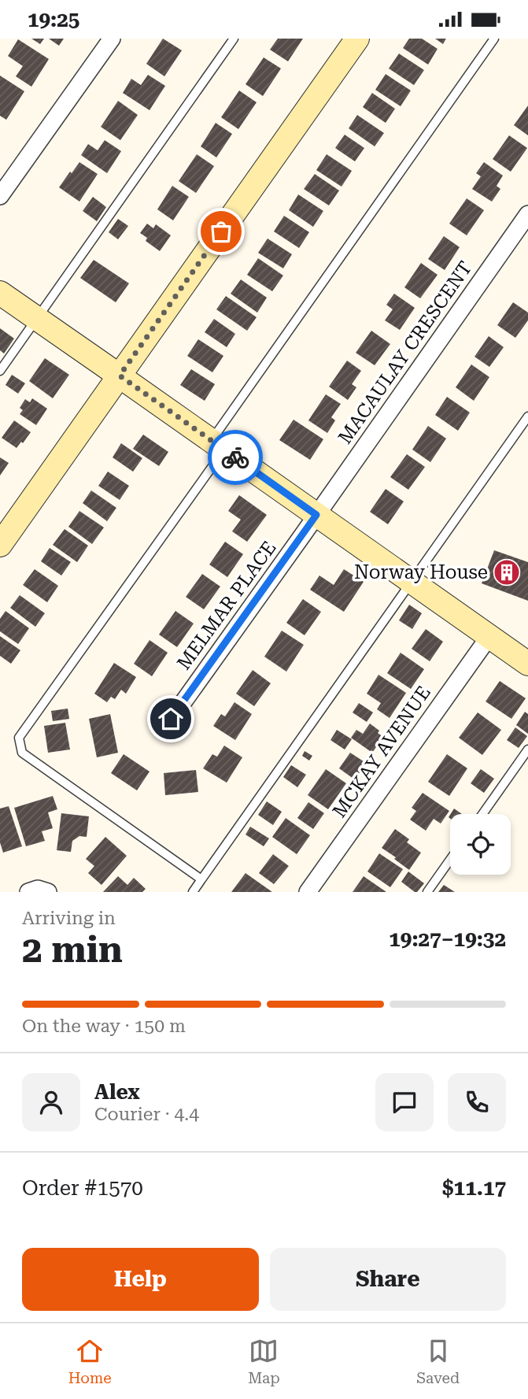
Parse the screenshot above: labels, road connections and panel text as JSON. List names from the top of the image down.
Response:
{
  "streets": {
    "street": ["MACAULAY CRESCENT", "MELMAR PLACE", "MCKAY AVENUE"]
  },
  "crossings": [
    ["MACAULAY CRESCENT", "MELMAR PLACE"]
  ],
  "places": {
    "building": ["Norway House"]
  },
  "page": {
    "status": "19:25",
    "heading": ["2 min", "Arriving in", "19:27–19:32"],
    "panel": [
      "Alex",
      "Courier · 4.4",
      "Order #1570",
      "$11.17"
    ],
    "bar": "On the way · 150 m",
    "buttons": ["Help", "Share"],
    "tabs": ["Home", "Map", "Saved"]
  }
}
